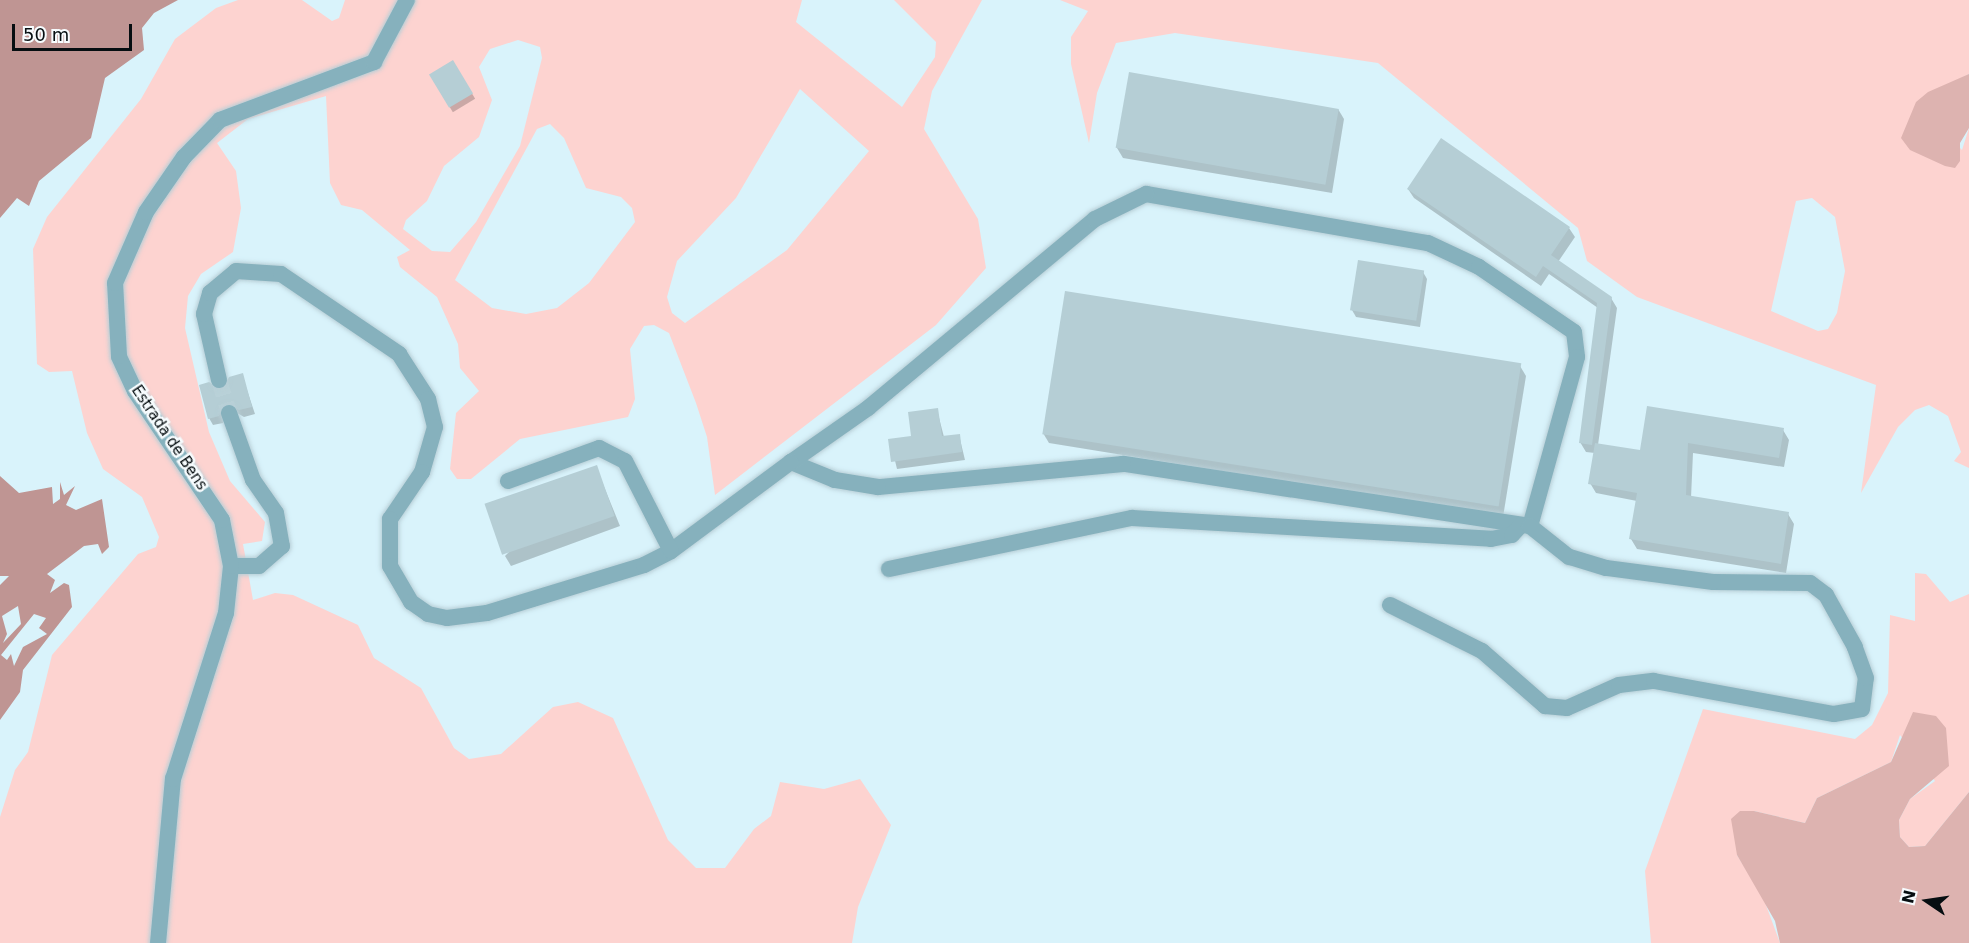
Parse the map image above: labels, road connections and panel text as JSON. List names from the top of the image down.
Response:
{
  "streets": {
    "street": ["Estrada de Bens"]
  },
  "scale_bar": "50 m",
  "north": "left"
}
